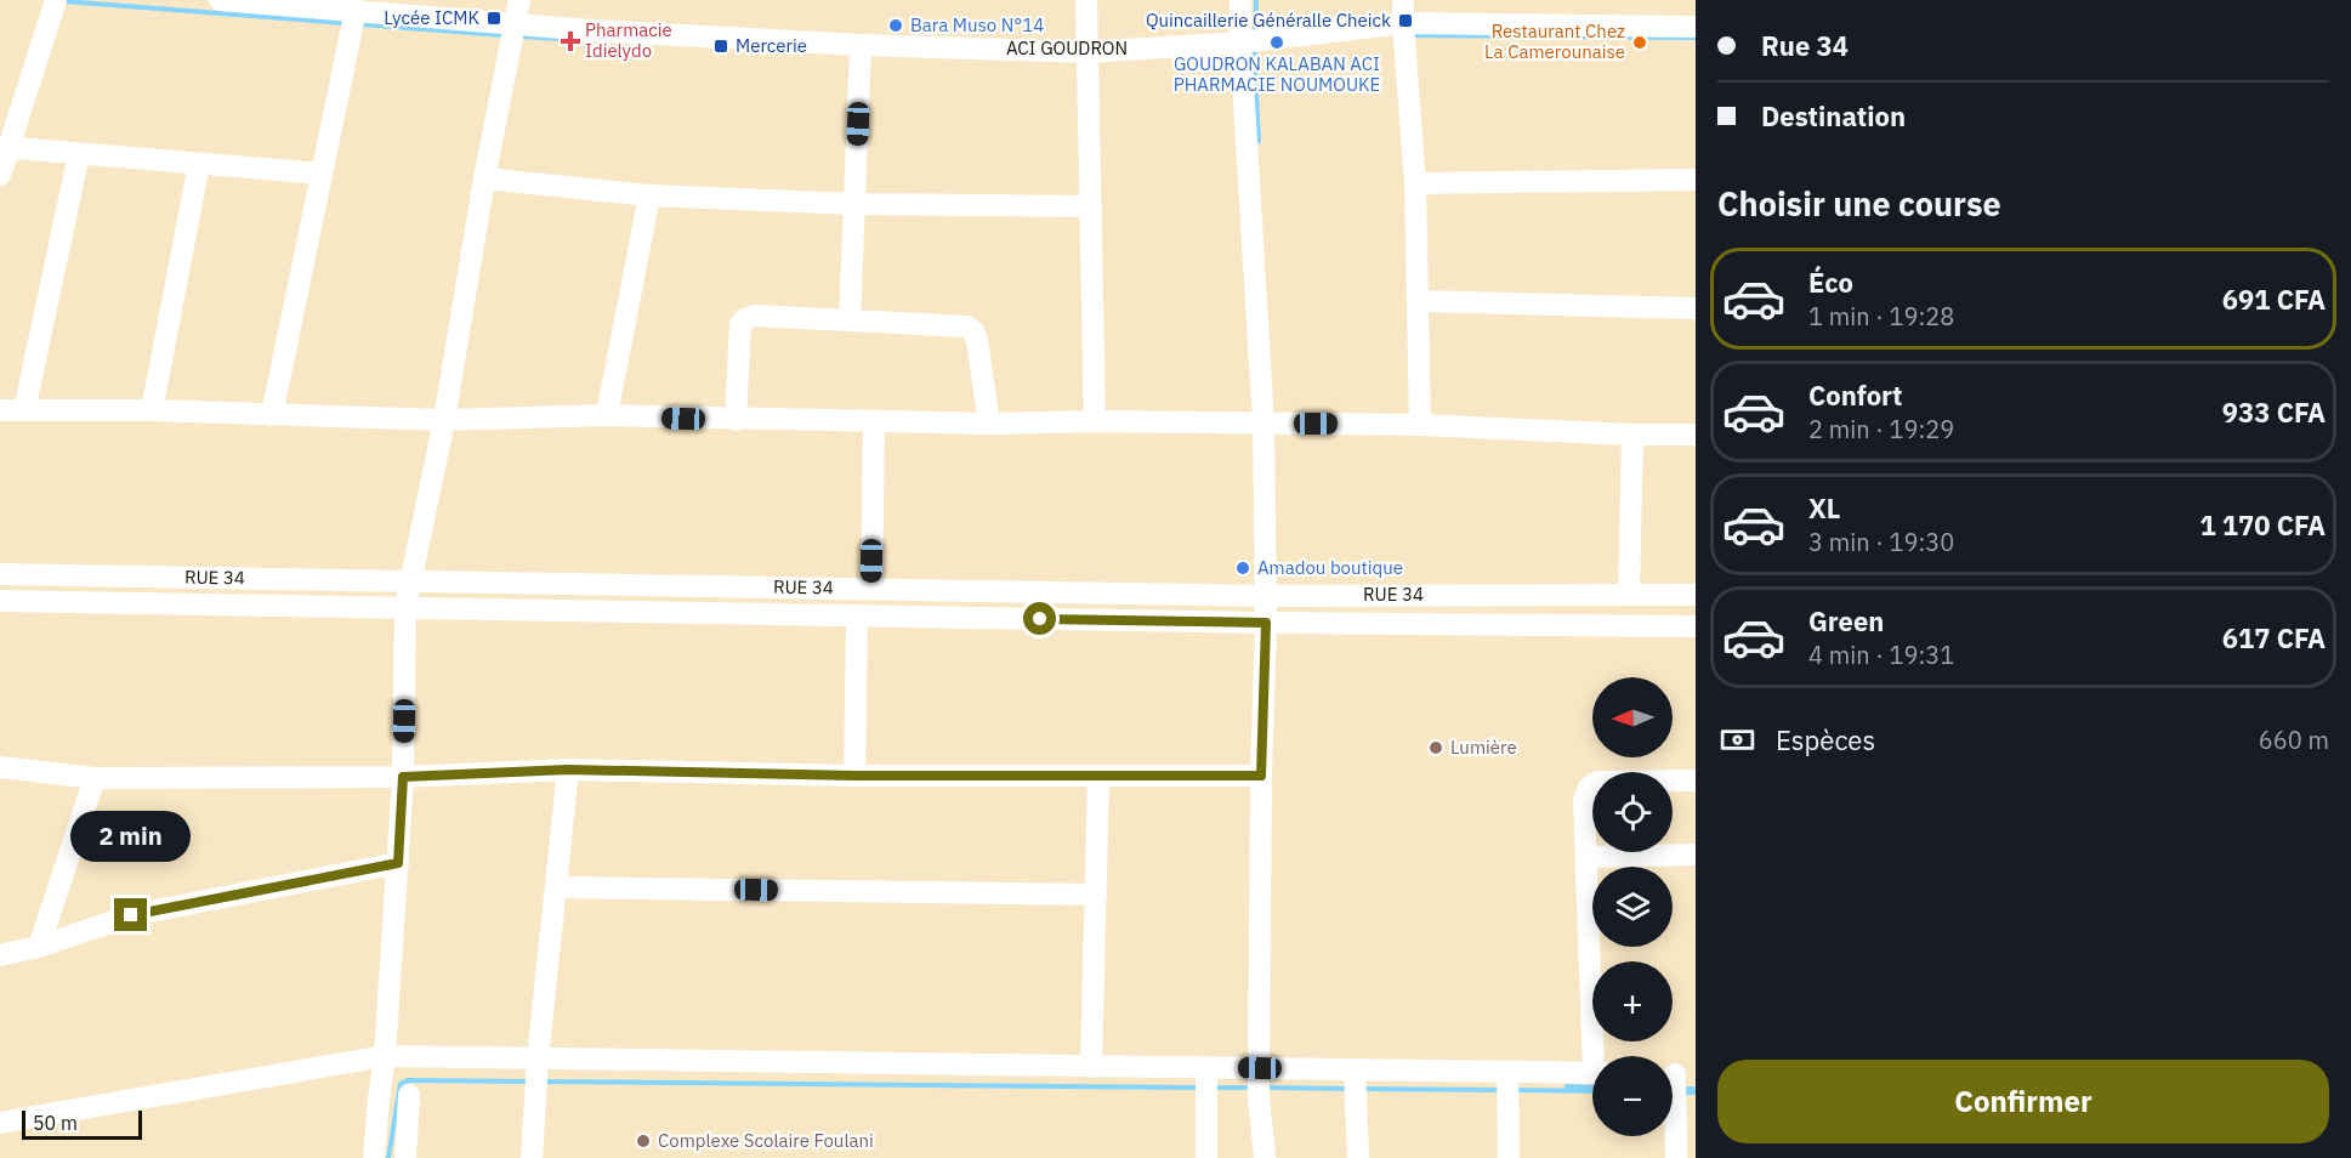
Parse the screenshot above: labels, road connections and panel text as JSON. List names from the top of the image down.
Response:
{
  "streets": {
    "street": ["ACI GOUDRON", "RUE 34"]
  },
  "places": {
    "transit": ["Lycée ICMK", "Quincaillerie Généralle Cheick", "Mercerie"],
    "other": [
      "Bara Muso N°14",
      "GOUDRON KALABAN ACI PHARMACIE NOUMOUKE",
      "Restaurant Chez La Camerounaise",
      "Amadou boutique",
      "Lumière",
      "Complexe Scolaire Foulani"
    ],
    "health": ["Pharmacie Idielydo"]
  },
  "scale_bar": "50 m",
  "north": "left",
  "page": {
    "banner": ["Rue 34", "Destination"],
    "heading": "Choisir une course",
    "list": [
      {
        "name": "Éco",
        "note": "1 min · 19:28",
        "value": "691 CFA"
      },
      {
        "name": "Confort",
        "note": "2 min · 19:29",
        "value": "933 CFA"
      },
      {
        "name": "XL",
        "note": "3 min · 19:30",
        "value": "1 170 CFA"
      },
      {
        "name": "Green",
        "note": "4 min · 19:31",
        "value": "617 CFA"
      }
    ],
    "map_buttons": ["+", "−"],
    "pay": ["Espèces", "660 m"],
    "bubble": "2 min",
    "buttons": "Confirmer",
    "scale": "50 m"
  }
}
